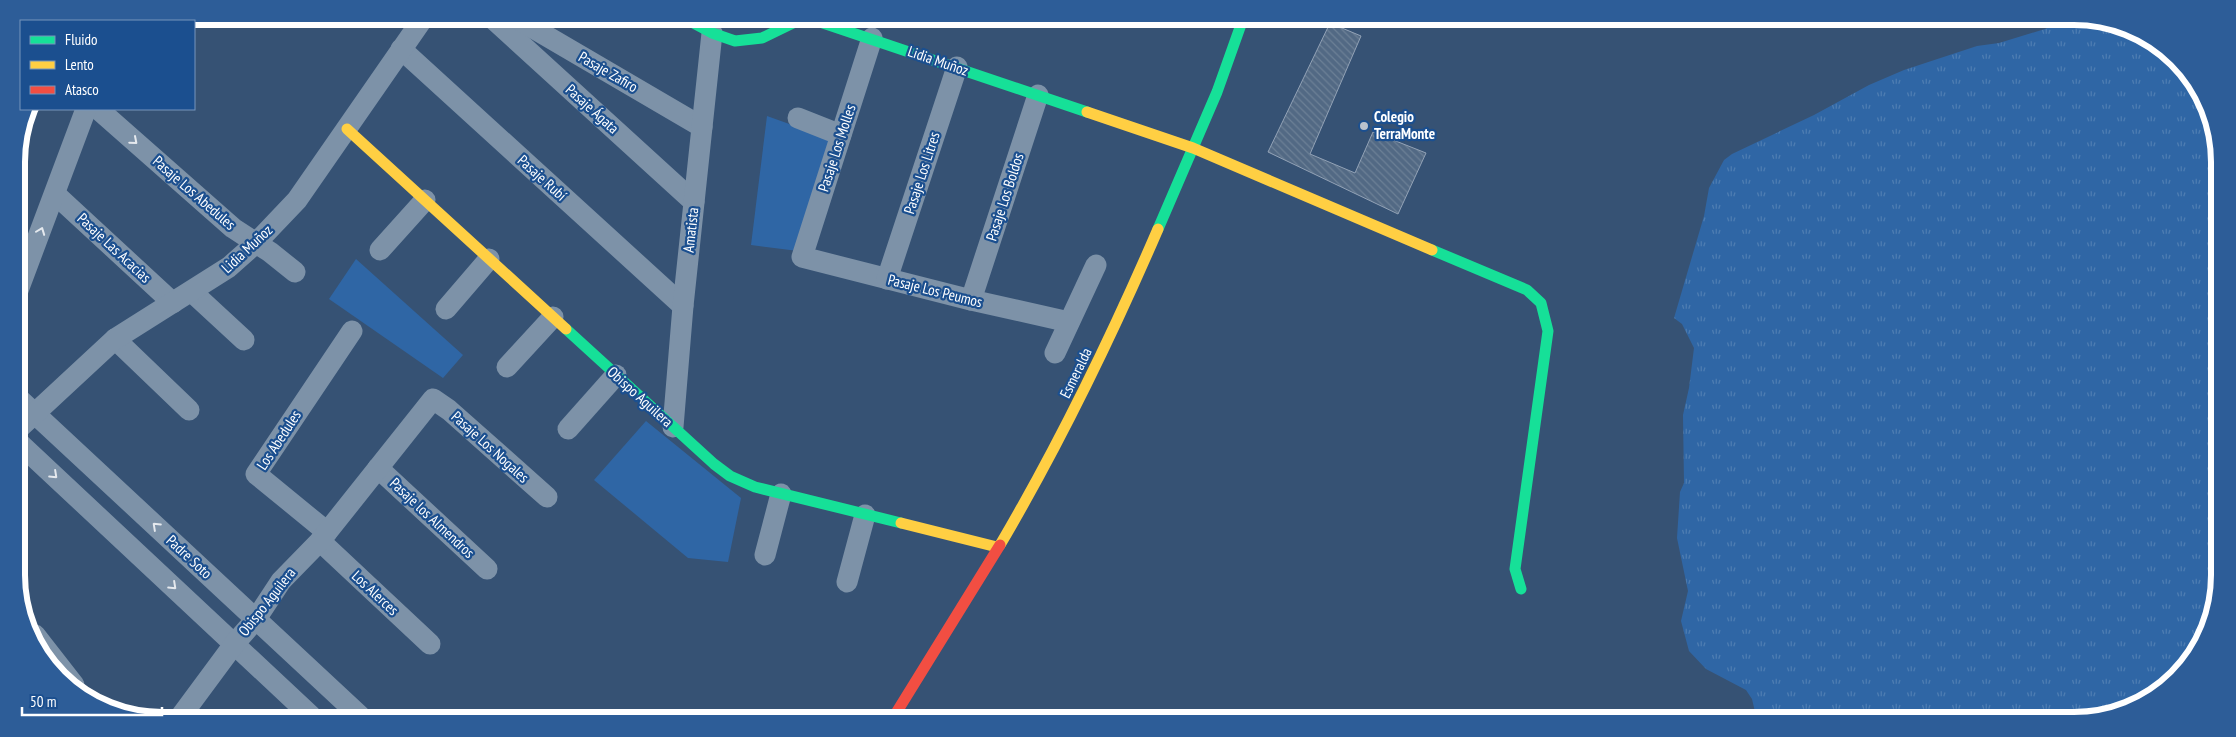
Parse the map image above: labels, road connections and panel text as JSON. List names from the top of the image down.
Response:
{
  "streets": {
    "street": [
      "Lidia Muñoz",
      "Pasaje Zafiro",
      "Pasaje Ágata",
      "Pasaje Los Molles",
      "Pasaje Los Litres",
      "Pasaje Rubí",
      "Pasaje Los Abedules",
      "Pasaje Los Boldos",
      "Amatista",
      "Pasaje Las Acacias",
      "Pasaje Los Peumos",
      "Esmeralda",
      "Obispo Aguilera",
      "Los Abedules",
      "Pasaje Los Nogales",
      "Pasaje los Almendros",
      "Padre Soto",
      "Los Alerces"
    ]
  },
  "crossings": [
    ["Lidia Muñoz", "Pasaje Los Molles"],
    ["Lidia Muñoz", "Pasaje Los Litres"],
    ["Lidia Muñoz", "Pasaje Rubí"],
    ["Lidia Muñoz", "Pasaje Los Abedules"],
    ["Lidia Muñoz", "Pasaje Los Boldos"],
    ["Lidia Muñoz", "Amatista"],
    ["Lidia Muñoz", "Pasaje Las Acacias"],
    ["Lidia Muñoz", "Esmeralda"],
    ["Lidia Muñoz", "Obispo Aguilera"],
    ["Lidia Muñoz", "Padre Soto"],
    ["Pasaje Zafiro", "Amatista"],
    ["Pasaje Ágata", "Amatista"],
    ["Pasaje Los Molles", "Pasaje Los Peumos"],
    ["Pasaje Los Litres", "Pasaje Los Peumos"],
    ["Pasaje Rubí", "Amatista"],
    ["Pasaje Los Boldos", "Pasaje Los Peumos"],
    ["Amatista", "Obispo Aguilera"],
    ["Esmeralda", "Obispo Aguilera"],
    ["Obispo Aguilera", "Los Abedules"],
    ["Obispo Aguilera", "Pasaje Los Nogales"],
    ["Obispo Aguilera", "Pasaje los Almendros"],
    ["Obispo Aguilera", "Padre Soto"],
    ["Obispo Aguilera", "Los Alerces"],
    ["Los Abedules", "Los Alerces"]
  ],
  "places": ["Colegio TerraMonte"],
  "legend": ["Fluido", "Lento", "Atasco"],
  "scale_bar": "50 m"
}
